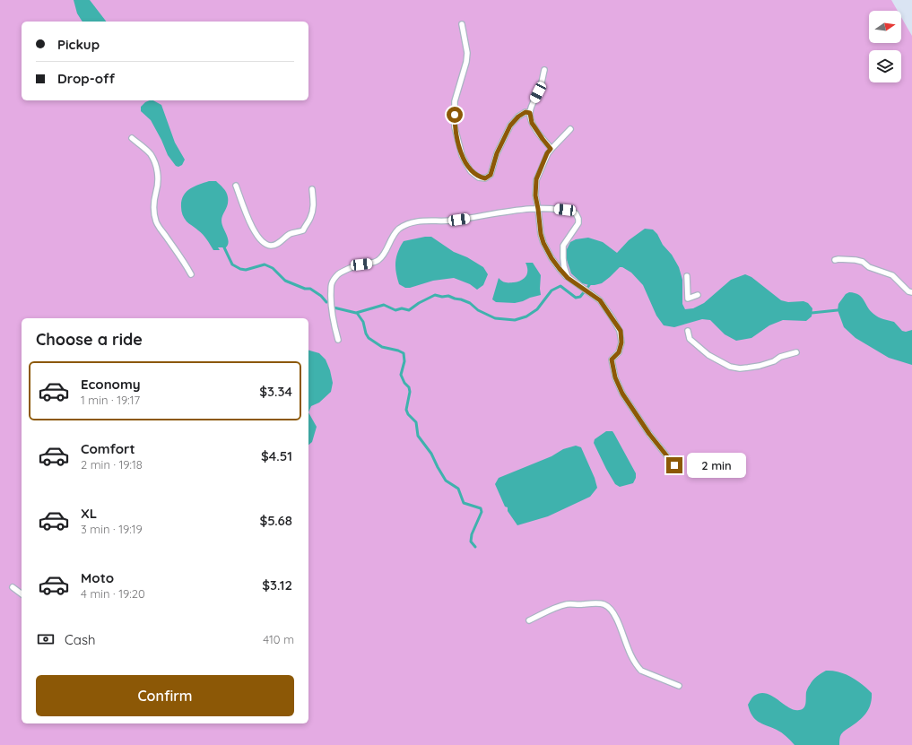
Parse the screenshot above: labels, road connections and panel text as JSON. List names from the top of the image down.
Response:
{
  "north": "right",
  "page": {
    "banner": ["Pickup", "Drop-off"],
    "heading": "Choose a ride",
    "list": [
      {
        "name": "Economy",
        "note": "1 min · 19:17",
        "value": "$3.34"
      },
      {
        "name": "Comfort",
        "note": "2 min · 19:18",
        "value": "$4.51"
      },
      {
        "name": "XL",
        "note": "3 min · 19:19",
        "value": "$5.68"
      },
      {
        "name": "Moto",
        "note": "4 min · 19:20",
        "value": "$3.12"
      }
    ],
    "bubble": "2 min",
    "pay": ["Cash", "410 m"],
    "buttons": "Confirm"
  }
}
